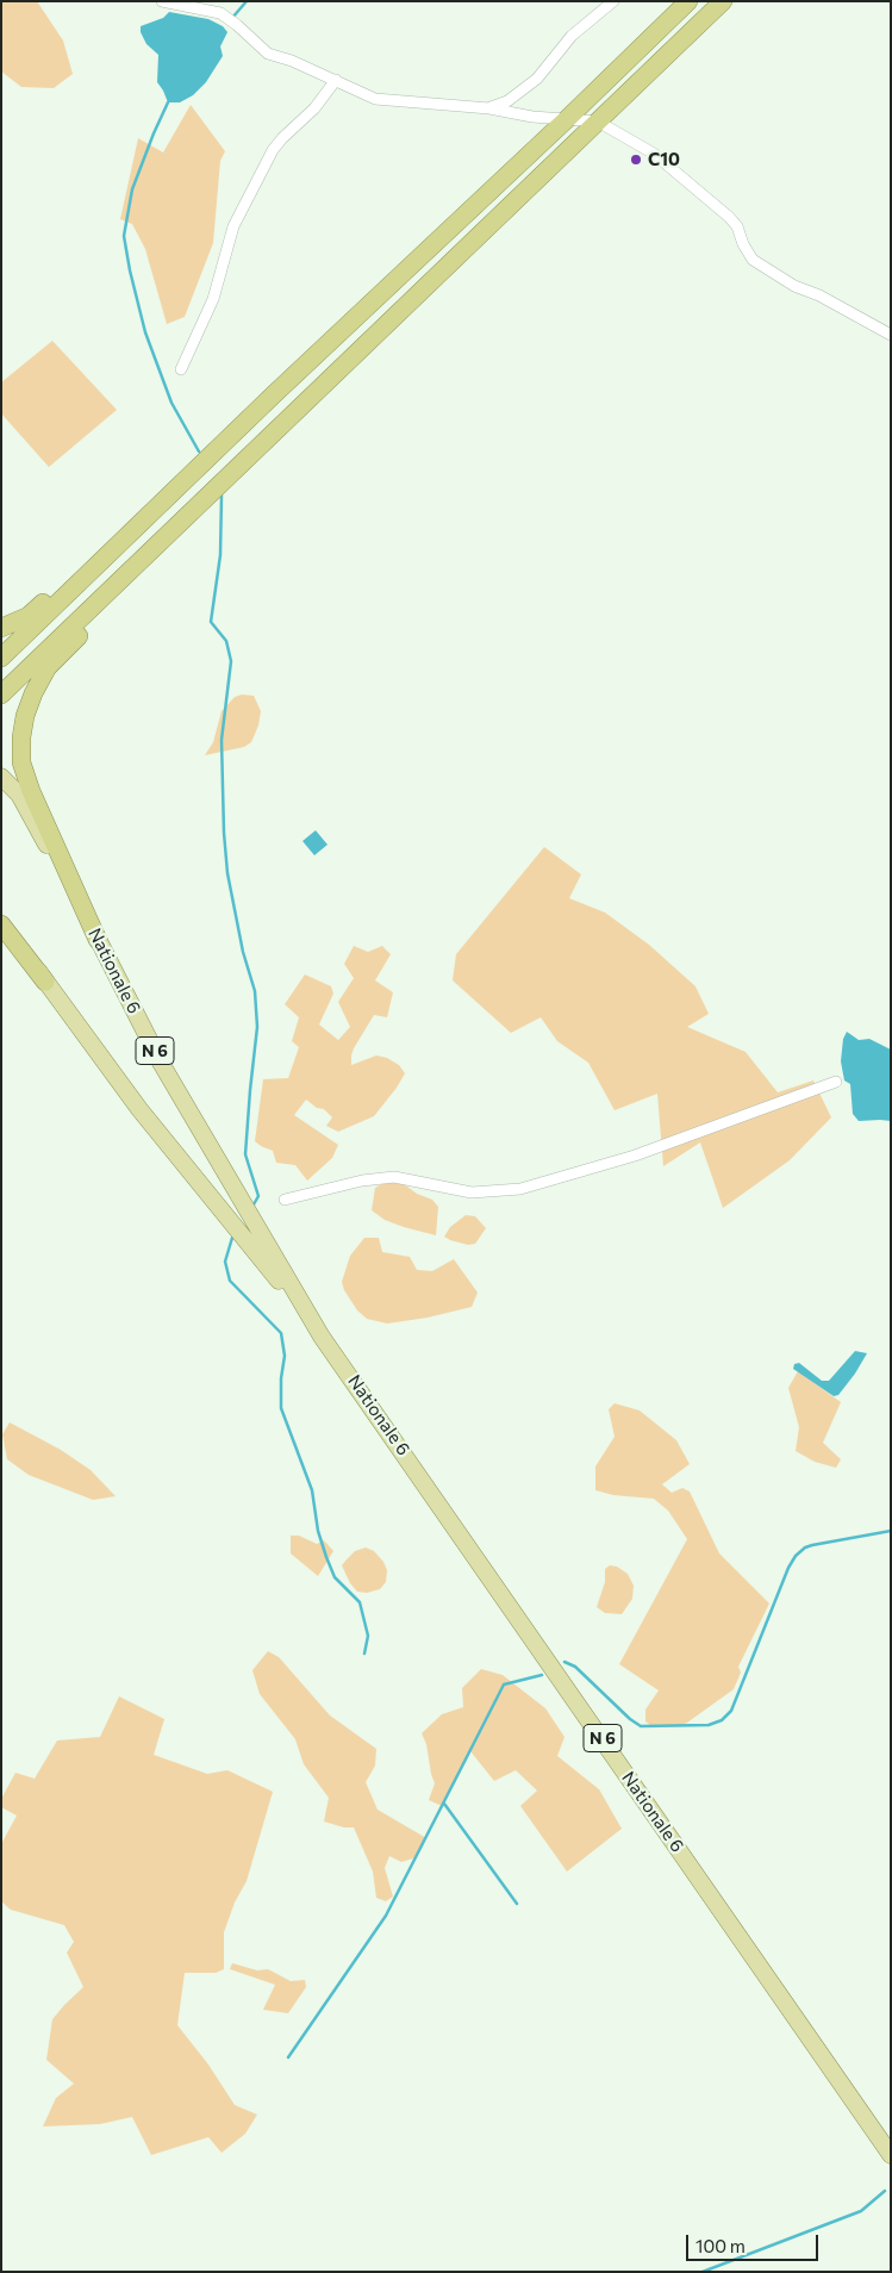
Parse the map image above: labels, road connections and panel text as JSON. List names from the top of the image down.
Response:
{
  "streets": {
    "main road": ["Nationale 6", "N 6"]
  },
  "places": ["C10"],
  "scale_bar": "100 m"
}
